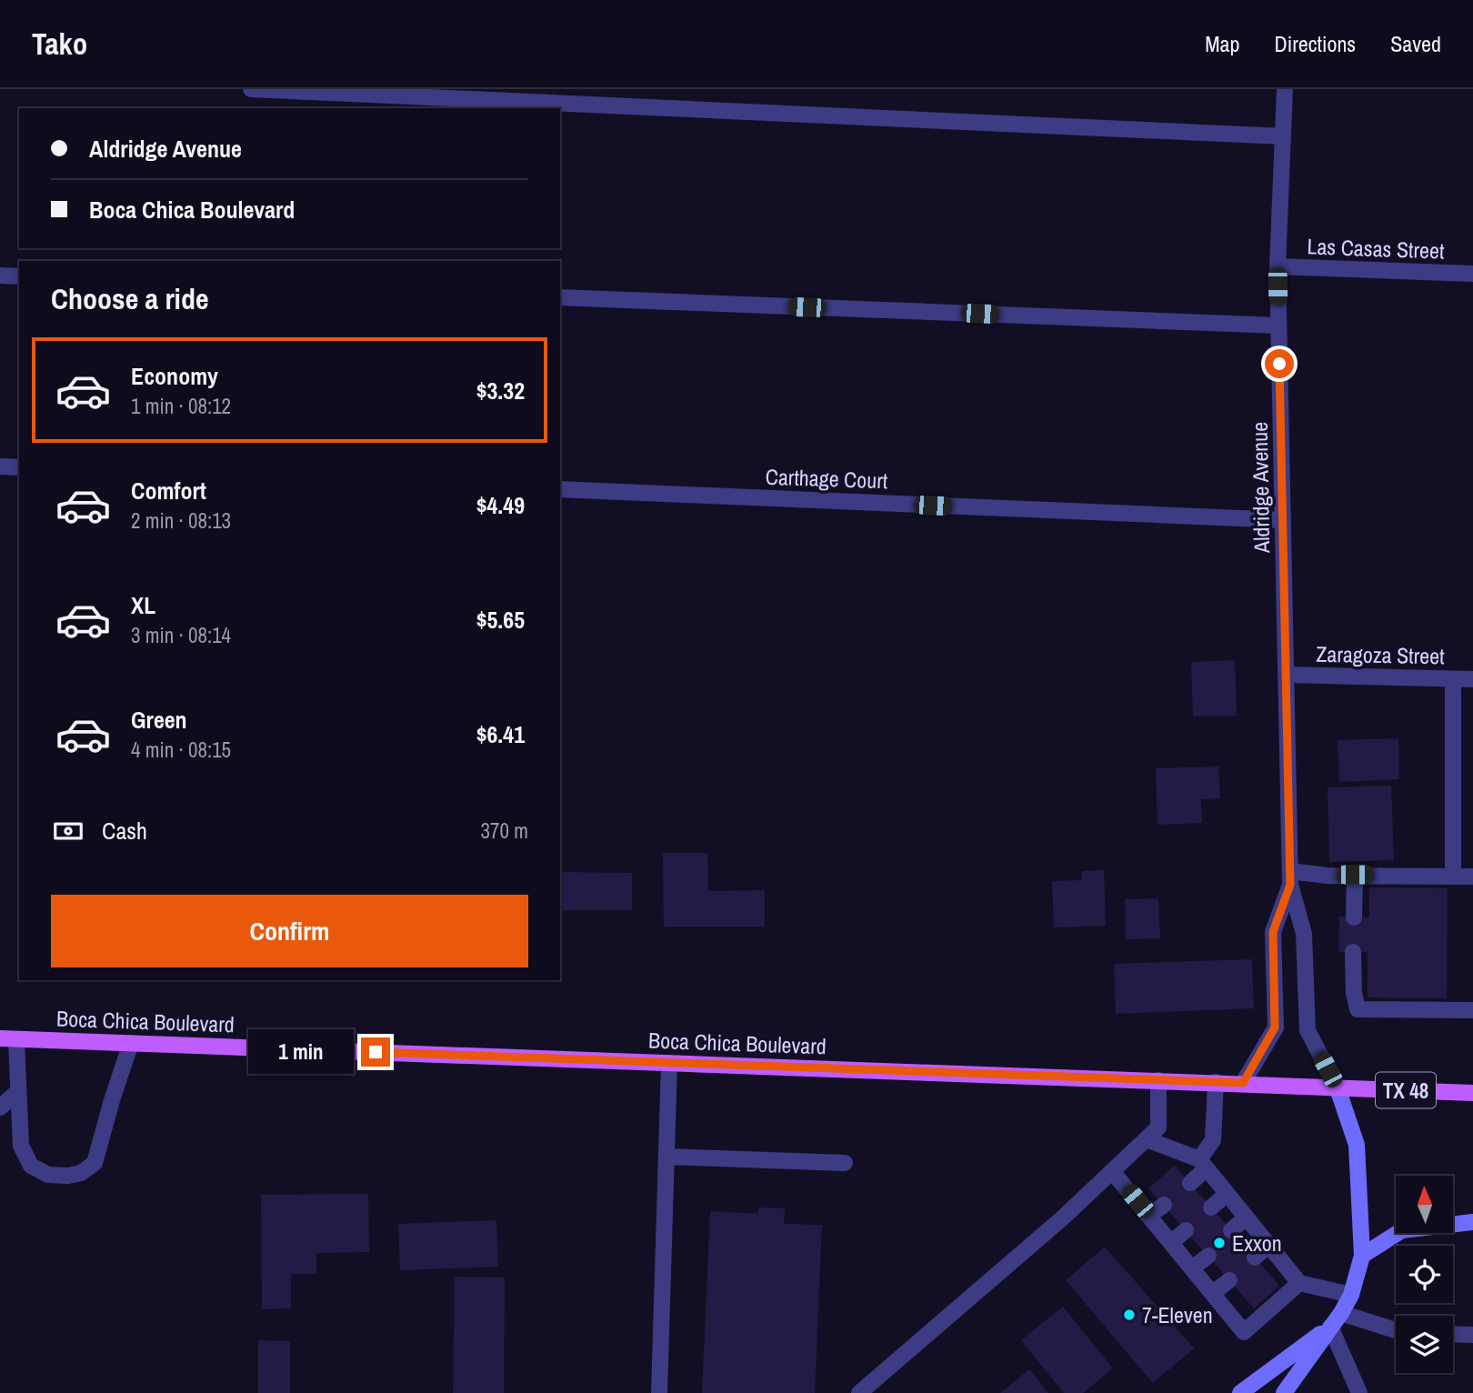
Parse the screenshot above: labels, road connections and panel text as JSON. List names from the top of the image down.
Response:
{
  "streets": {
    "main road": ["Boca Chica Boulevard", "TX 48"],
    "street": [
      "Las Casas Street",
      "Carthage Court",
      "Aldridge Avenue",
      "Zaragoza Street"
    ]
  },
  "crossings": [
    ["Las Casas Street", "Aldridge Avenue"],
    ["Carthage Court", "Aldridge Avenue"],
    ["Aldridge Avenue", "Zaragoza Street"],
    ["Aldridge Avenue", "Boca Chica Boulevard"]
  ],
  "places": ["Exxon", "7-Eleven"],
  "north": "top",
  "page": {
    "header": "Tako",
    "nav": ["Map", "Directions", "Saved"],
    "banner": ["Aldridge Avenue", "Boca Chica Boulevard"],
    "heading": "Choose a ride",
    "list": [
      {
        "name": "Economy",
        "note": "1 min · 08:12",
        "value": "$3.32"
      },
      {
        "name": "Comfort",
        "note": "2 min · 08:13",
        "value": "$4.49"
      },
      {
        "name": "XL",
        "note": "3 min · 08:14",
        "value": "$5.65"
      },
      {
        "name": "Green",
        "note": "4 min · 08:15",
        "value": "$6.41"
      }
    ],
    "pay": ["Cash", "370 m"],
    "buttons": "Confirm",
    "bubble": "1 min"
  }
}
